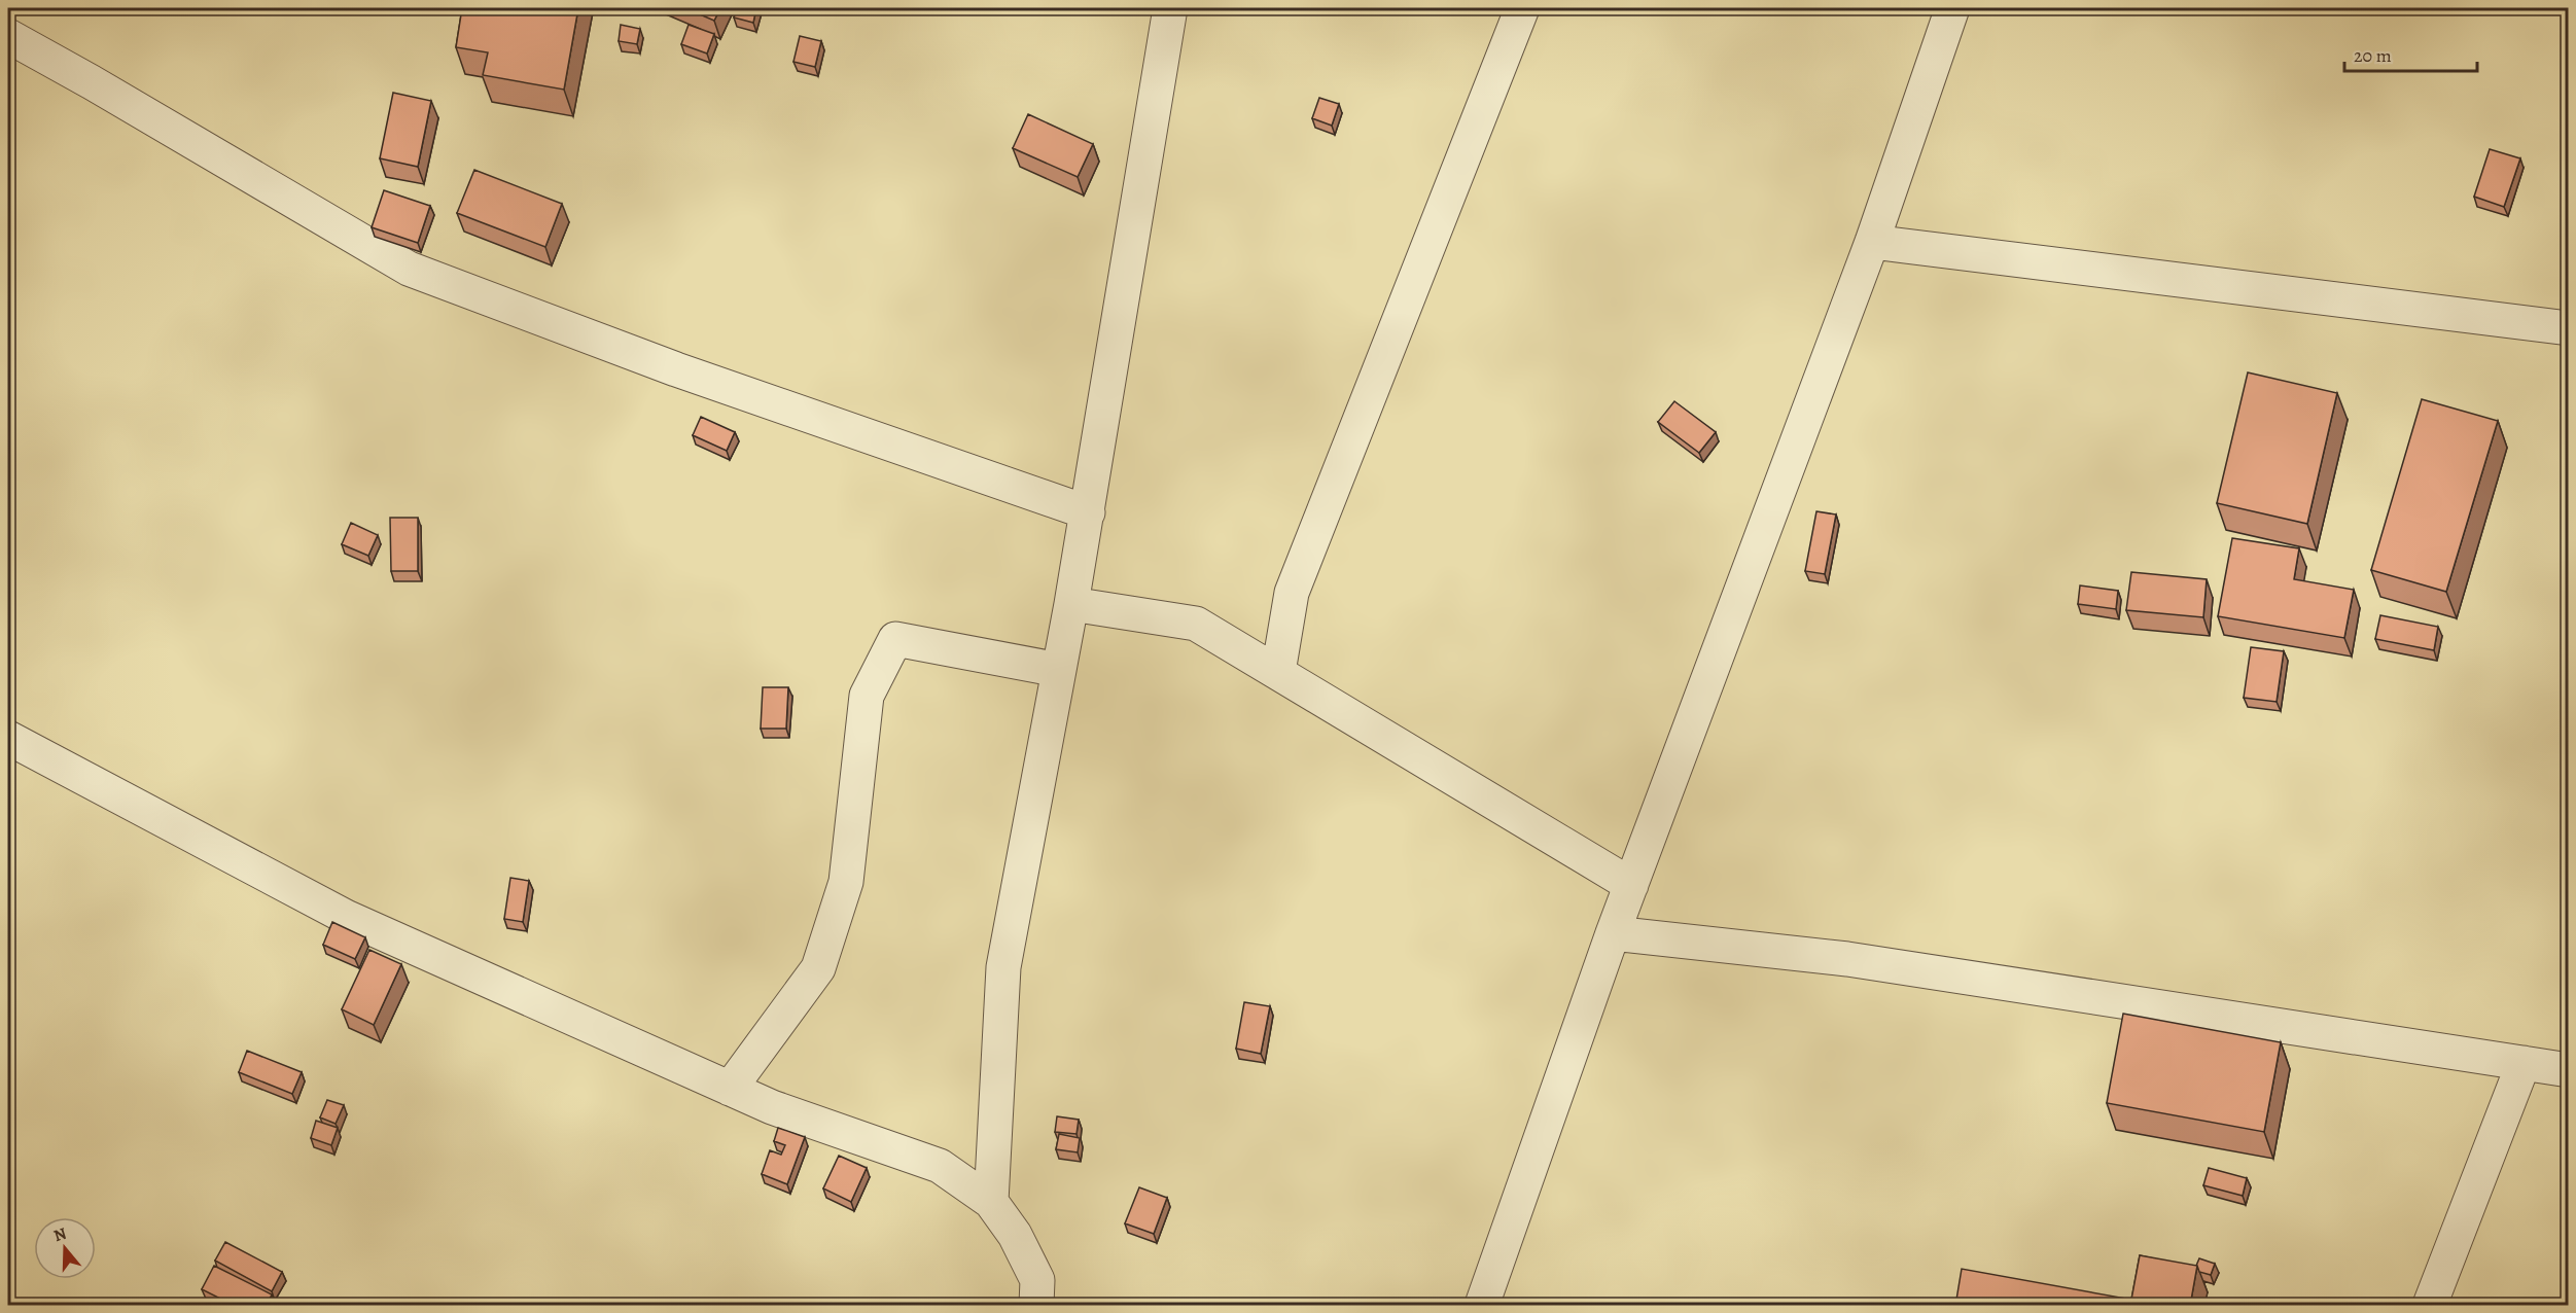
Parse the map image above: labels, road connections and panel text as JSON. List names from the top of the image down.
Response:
{
  "scale_bar": "20 m",
  "north": "top"
}
